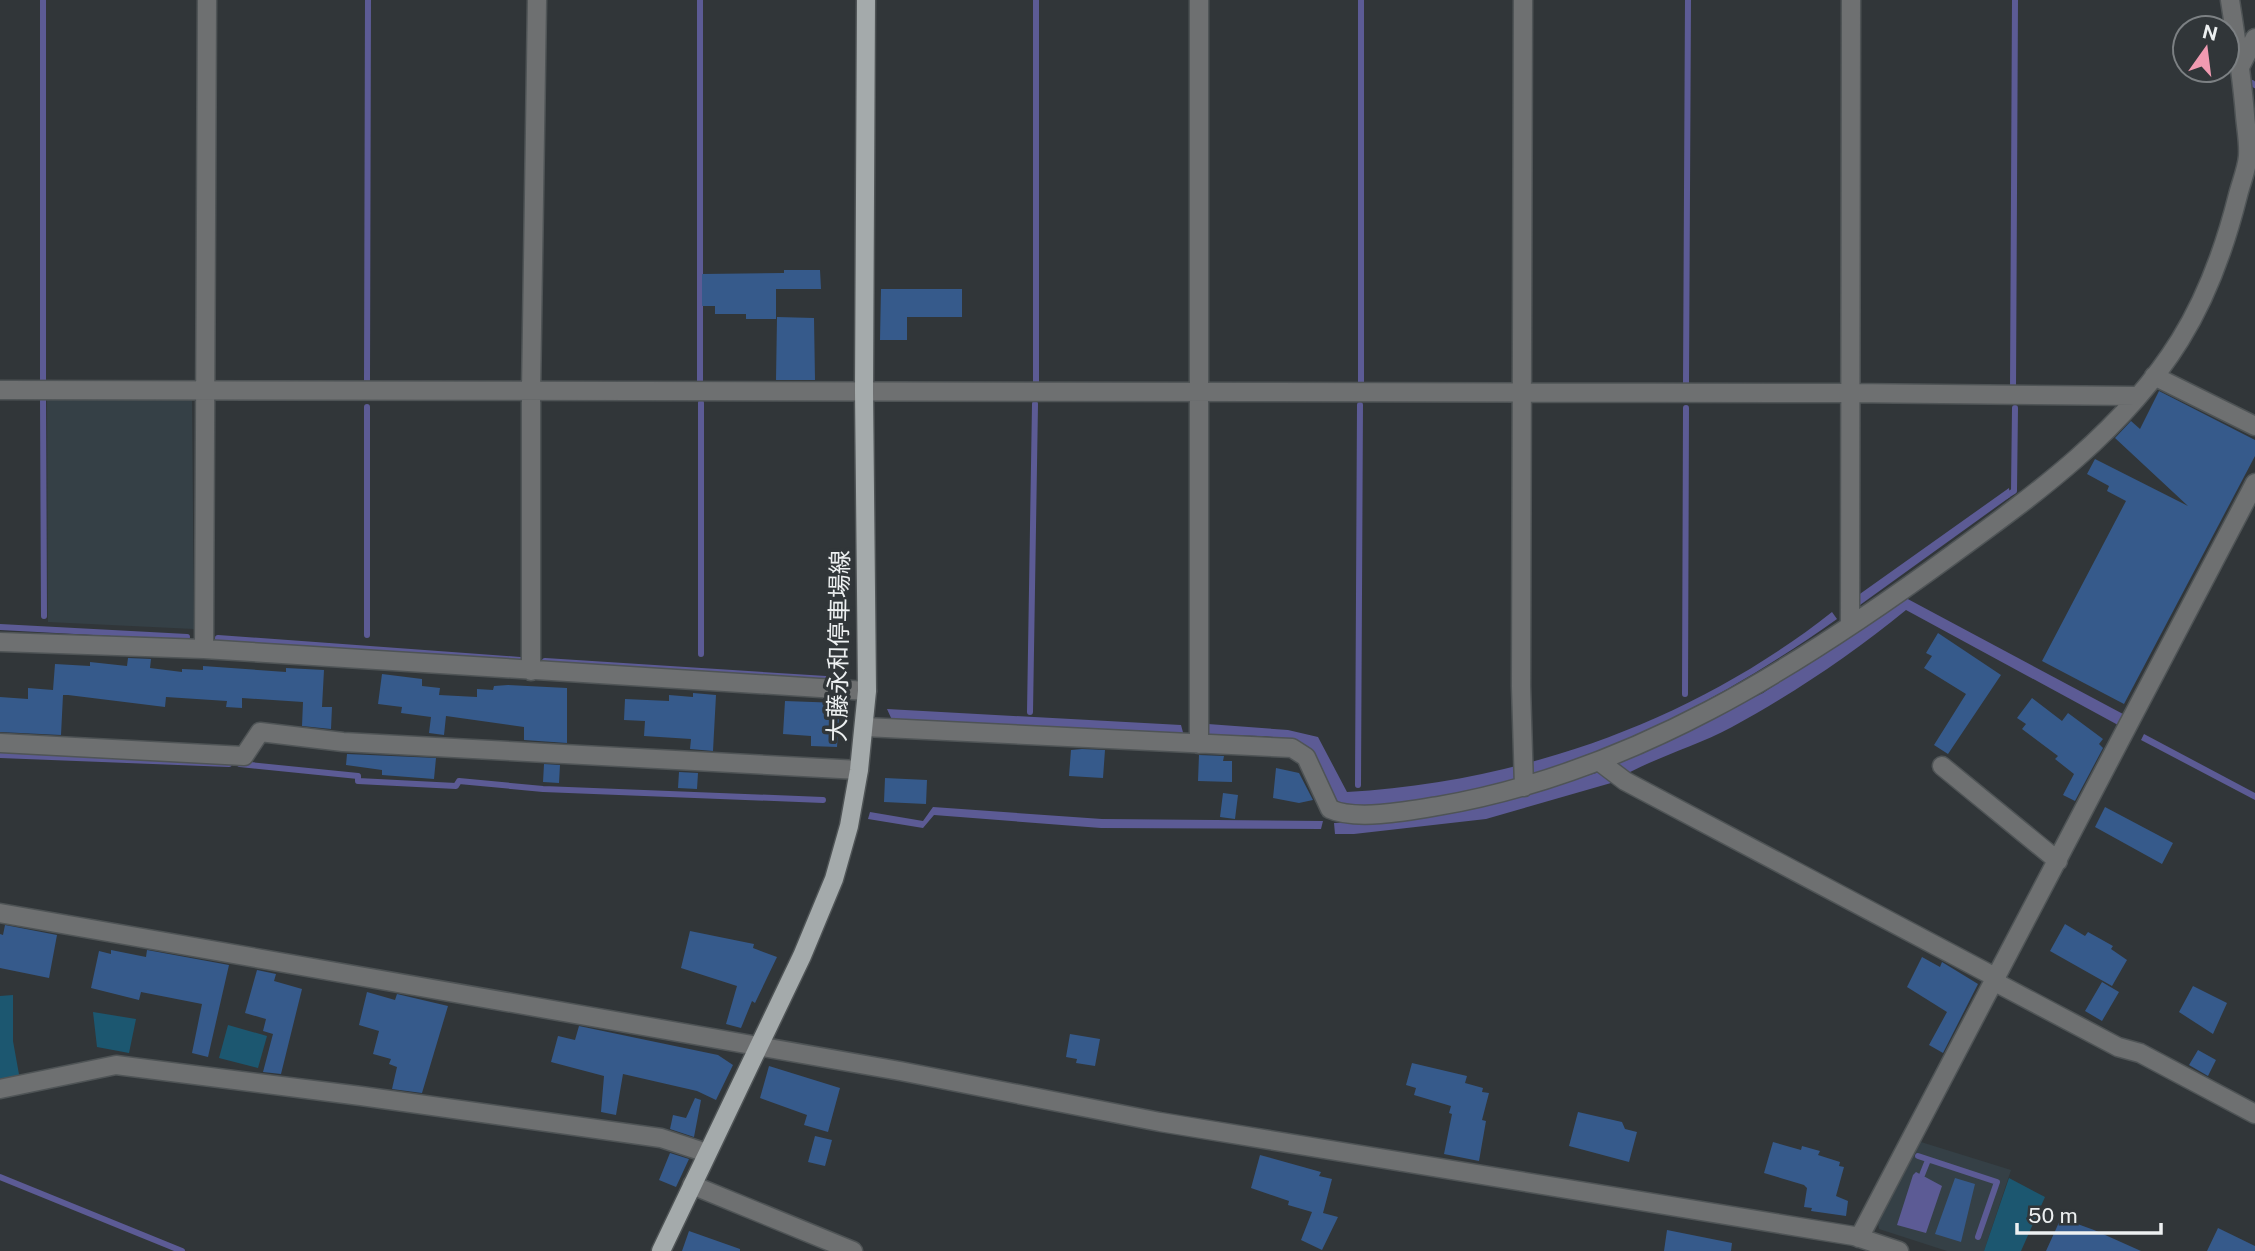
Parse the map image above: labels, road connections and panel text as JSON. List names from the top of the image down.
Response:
{
  "streets": {
    "main road": ["大藤永和停車場線"]
  },
  "scale_bar": "50 m",
  "north": "top"
}
